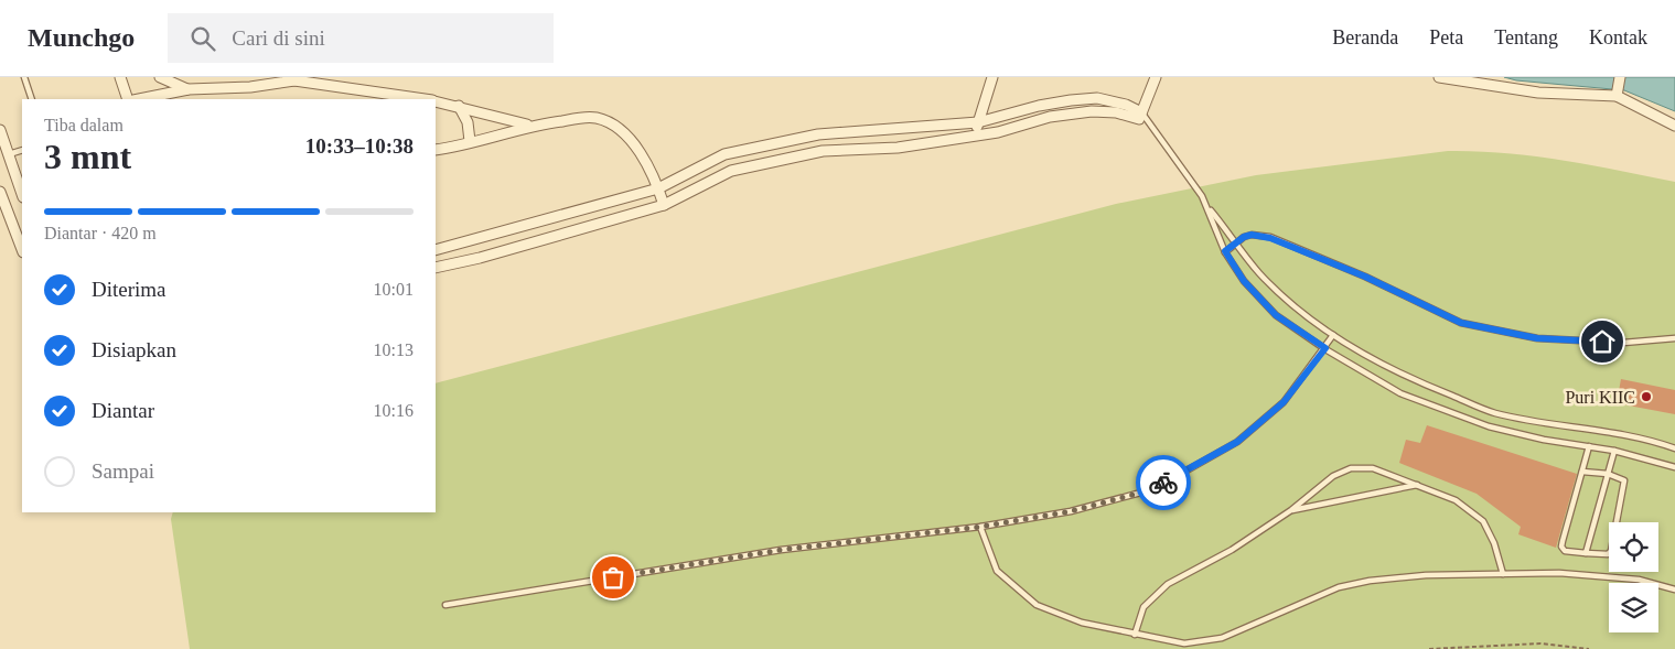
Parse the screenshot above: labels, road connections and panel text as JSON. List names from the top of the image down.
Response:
{
  "places": ["Puri KIIC"],
  "page": {
    "header": "Munchgo",
    "search": "Cari di sini",
    "nav": [
      "Beranda",
      "Peta",
      "Tentang",
      "Kontak"
    ],
    "heading": ["3 mnt", "Tiba dalam", "10:33–10:38"],
    "bar": "Diantar · 420 m",
    "list": [
      ["Diterima", "10:01"],
      ["Disiapkan", "10:13"],
      ["Diantar", "10:16"],
      "Sampai"
    ]
  }
}
